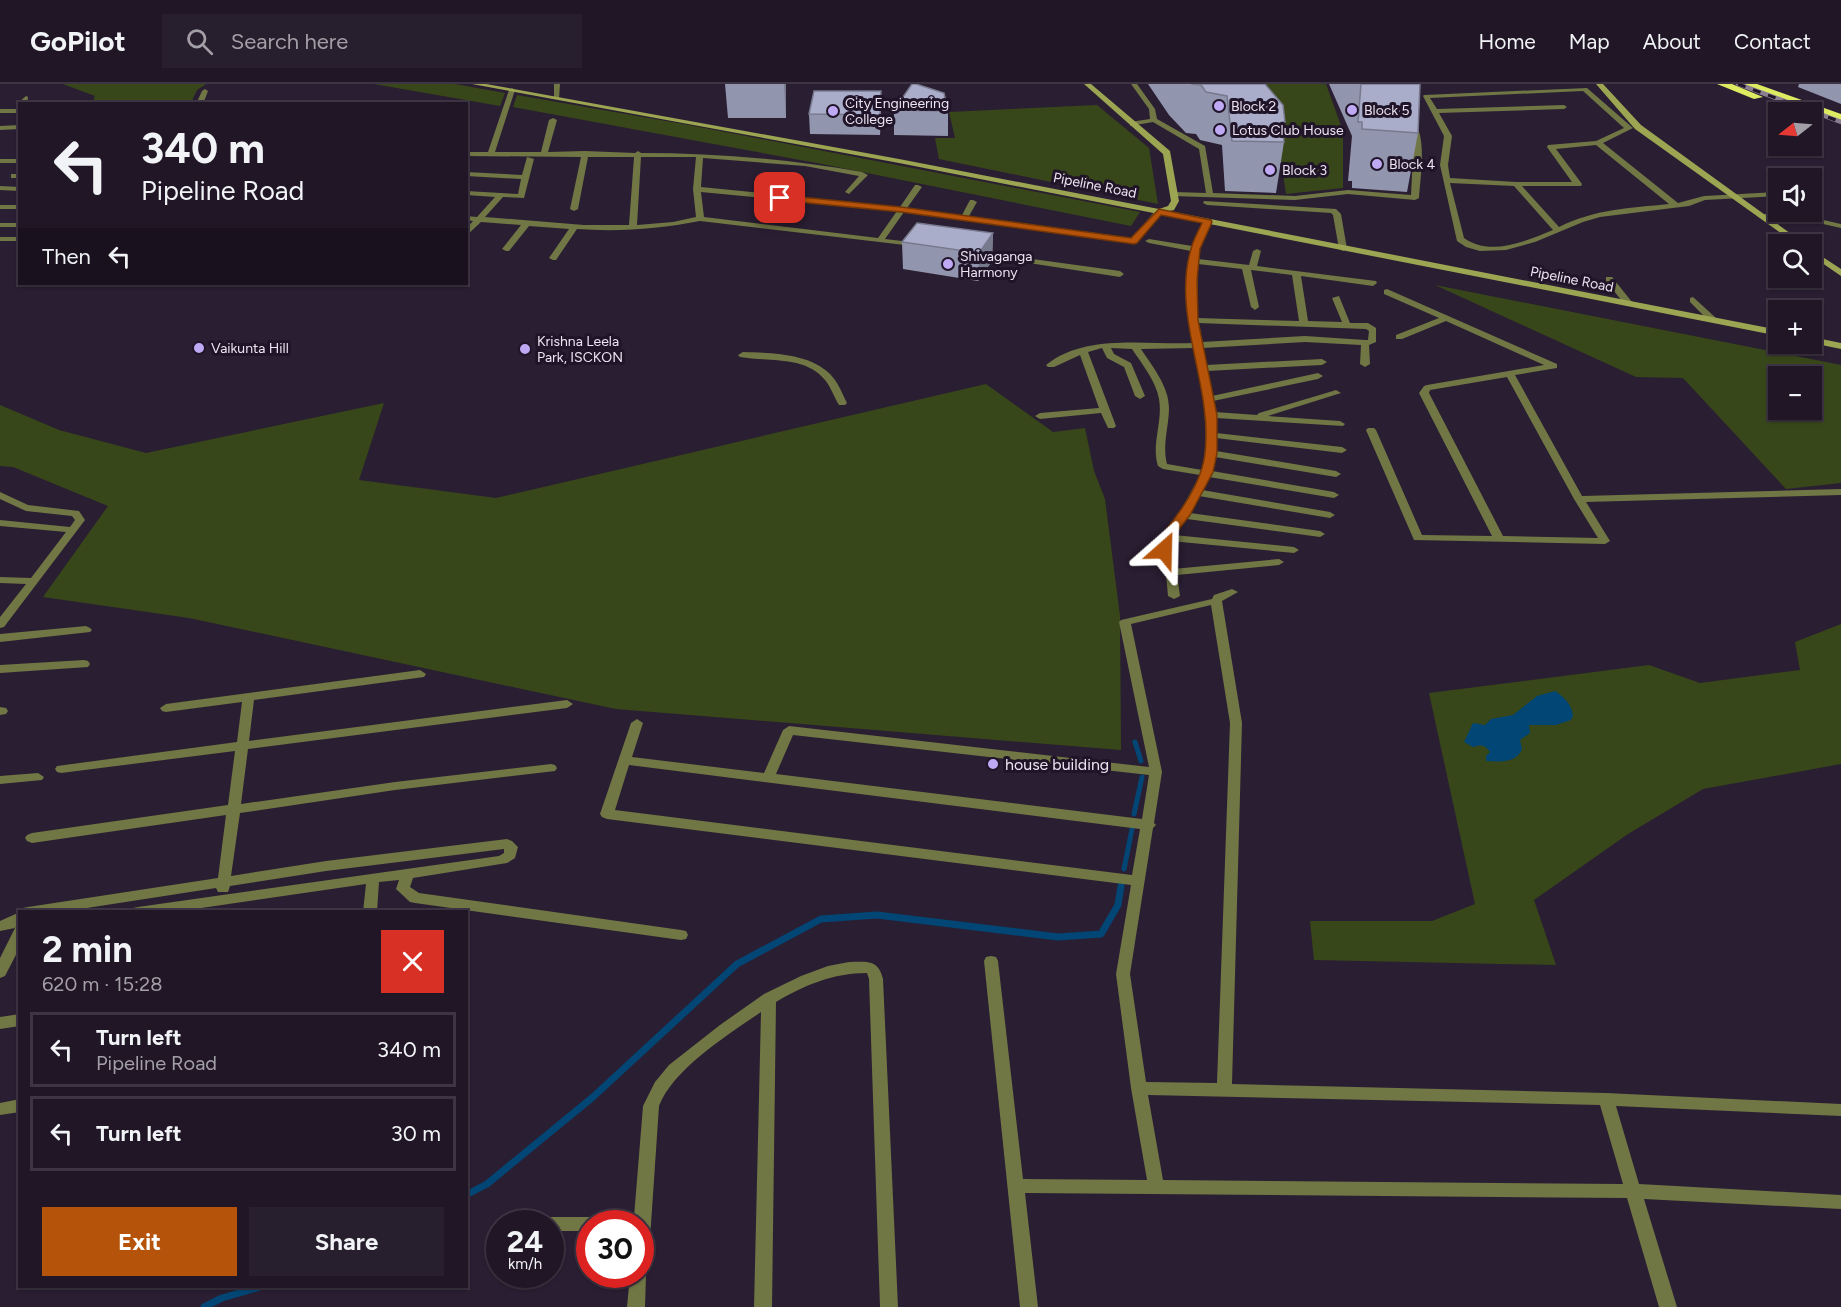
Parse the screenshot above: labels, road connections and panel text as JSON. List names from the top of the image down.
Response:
{
  "streets": {
    "street": ["Pipeline Road"]
  },
  "places": [
    "Block 2",
    "Block 5",
    "City Engineering College",
    "Lotus Club House",
    "Block 4",
    "Block 3",
    "Shivaganga Harmony",
    "Vaikunta Hill",
    "Krishna Leela Park, ISCKON",
    "house building"
  ],
  "north": "left",
  "page": {
    "header": "GoPilot",
    "search": "Search here",
    "nav": [
      "Home",
      "Map",
      "About",
      "Contact"
    ],
    "map_buttons": ["+", "−"],
    "turn": ["340 m", "Pipeline Road"],
    "then": "Then",
    "heading": ["2 min", "620 m · 15:28"],
    "list": [
      {
        "name": "Turn left",
        "note": "Pipeline Road",
        "value": "340 m"
      },
      {
        "name": "Turn left",
        "value": "30 m"
      }
    ],
    "buttons": ["Exit", "Share"],
    "speed": "24 km/h",
    "limit": "30"
  }
}
